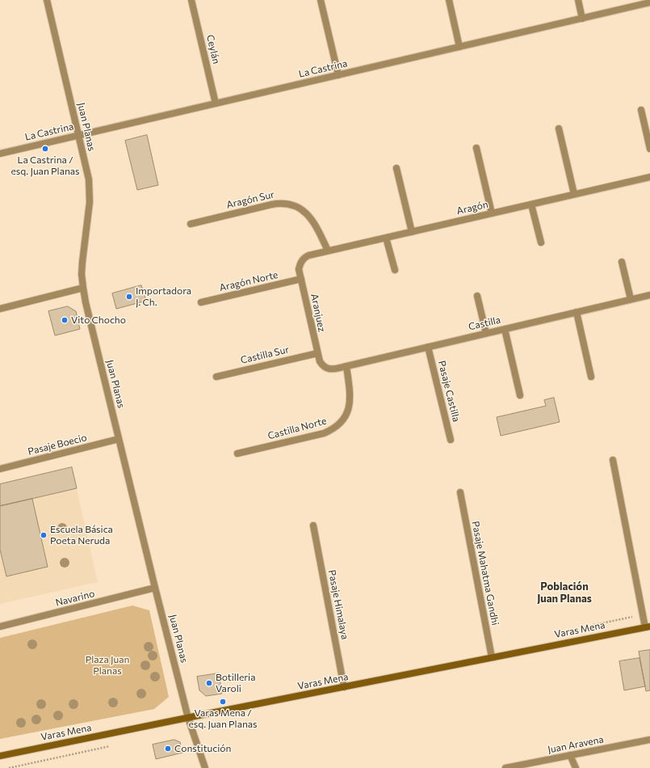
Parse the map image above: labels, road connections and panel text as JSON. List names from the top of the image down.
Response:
{
  "streets": {
    "street": [
      "Ceylán",
      "La Castrina",
      "Juan Planas",
      "Aragón Sur",
      "Aragón",
      "Aragón Norte",
      "Aranjuez",
      "Castilla",
      "Castilla Sur",
      "Pasaje Castilla",
      "Castilla Norte",
      "Pasaje Boecio",
      "Pasaje Mahatma Gandhi",
      "Navarino",
      "Pasaje Himalaya",
      "Varas Mena",
      "Juan Aravena"
    ]
  },
  "crossings": [
    ["Ceylán", "La Castrina"],
    ["La Castrina", "Juan Planas"],
    ["Juan Planas", "Pasaje Boecio"],
    ["Juan Planas", "Navarino"],
    ["Juan Planas", "Varas Mena"],
    ["Aragón Sur", "Aragón"],
    ["Aragón", "Aranjuez"],
    ["Aragón Norte", "Aranjuez"],
    ["Aranjuez", "Castilla"],
    ["Aranjuez", "Castilla Sur"],
    ["Castilla", "Pasaje Castilla"],
    ["Castilla", "Castilla Norte"],
    ["Pasaje Mahatma Gandhi", "Varas Mena"],
    ["Pasaje Himalaya", "Varas Mena"]
  ],
  "districts": ["Población Juan Planas"],
  "parks": ["Plaza Juan Planas"],
  "places": [
    "La Castrina / esq. Juan Planas",
    "Importadora J. Ch.",
    "Vito Chocho",
    "Escuela Básica Poeta Neruda",
    "Botilleria Varoli",
    "Varas Mena / esq. Juan Planas",
    "Constitución"
  ]
}
